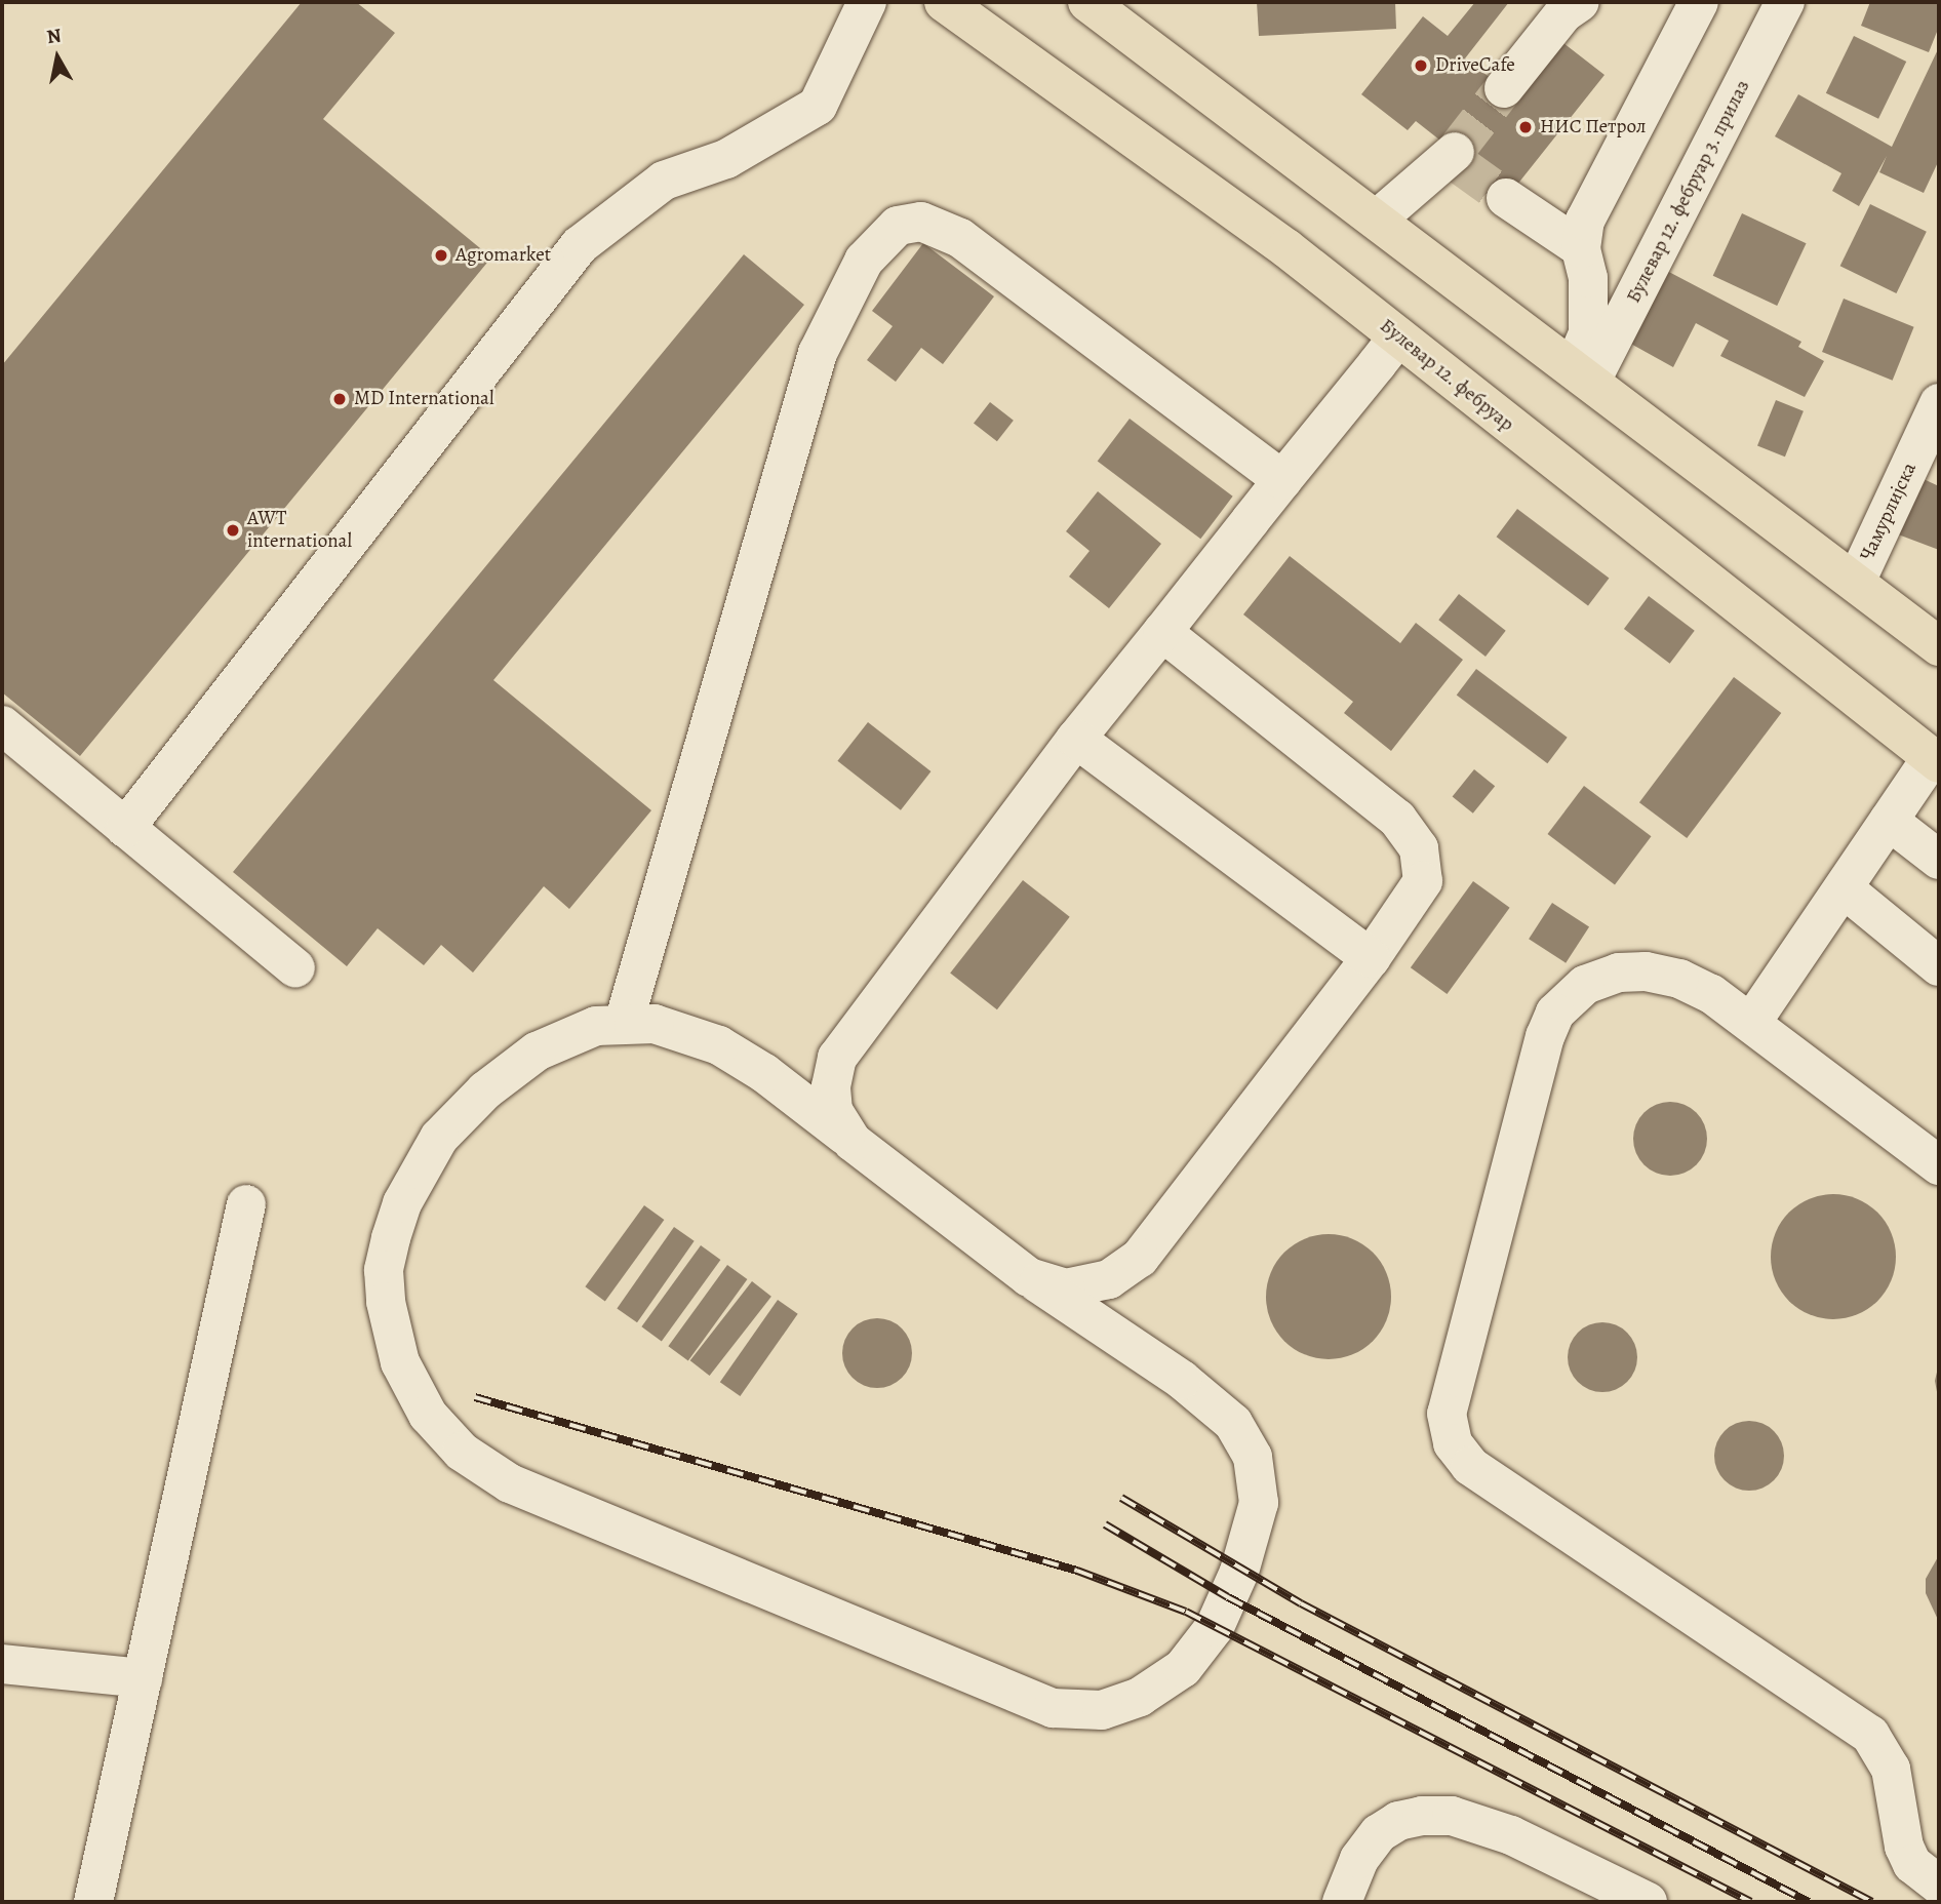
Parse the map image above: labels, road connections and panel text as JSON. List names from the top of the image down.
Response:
{
  "streets": {
    "main road": ["Булевар 12. фебруар"],
    "street": ["Булевар 12. фебруар 3. прилаз", "Чамурлијска"]
  },
  "places": [
    "DriveCafe",
    "НИС Петрол",
    "Agromarket",
    "MD International",
    "AWT international"
  ],
  "north": "top"
}
